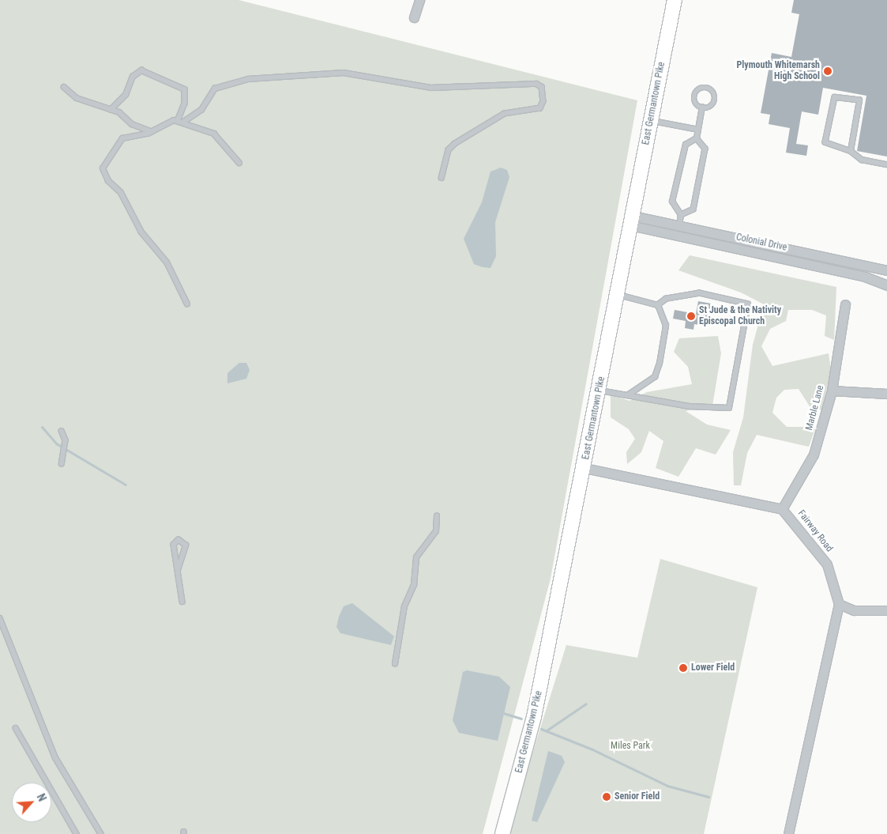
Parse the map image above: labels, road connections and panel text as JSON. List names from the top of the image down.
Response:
{
  "streets": {
    "main road": ["East Germantown Pike"],
    "street": ["Colonial Drive", "Marble Lane", "Fairway Road"]
  },
  "crossings": [
    ["East Germantown Pike", "Colonial Drive"],
    ["East Germantown Pike", "Fairway Road"],
    ["Marble Lane", "Fairway Road"]
  ],
  "parks": ["Miles Park"],
  "places": [
    "Plymouth Whitemarsh High School",
    "St Jude & the Nativity Episcopal Church",
    "Lower Field",
    "Senior Field"
  ],
  "north": "top right"
}
